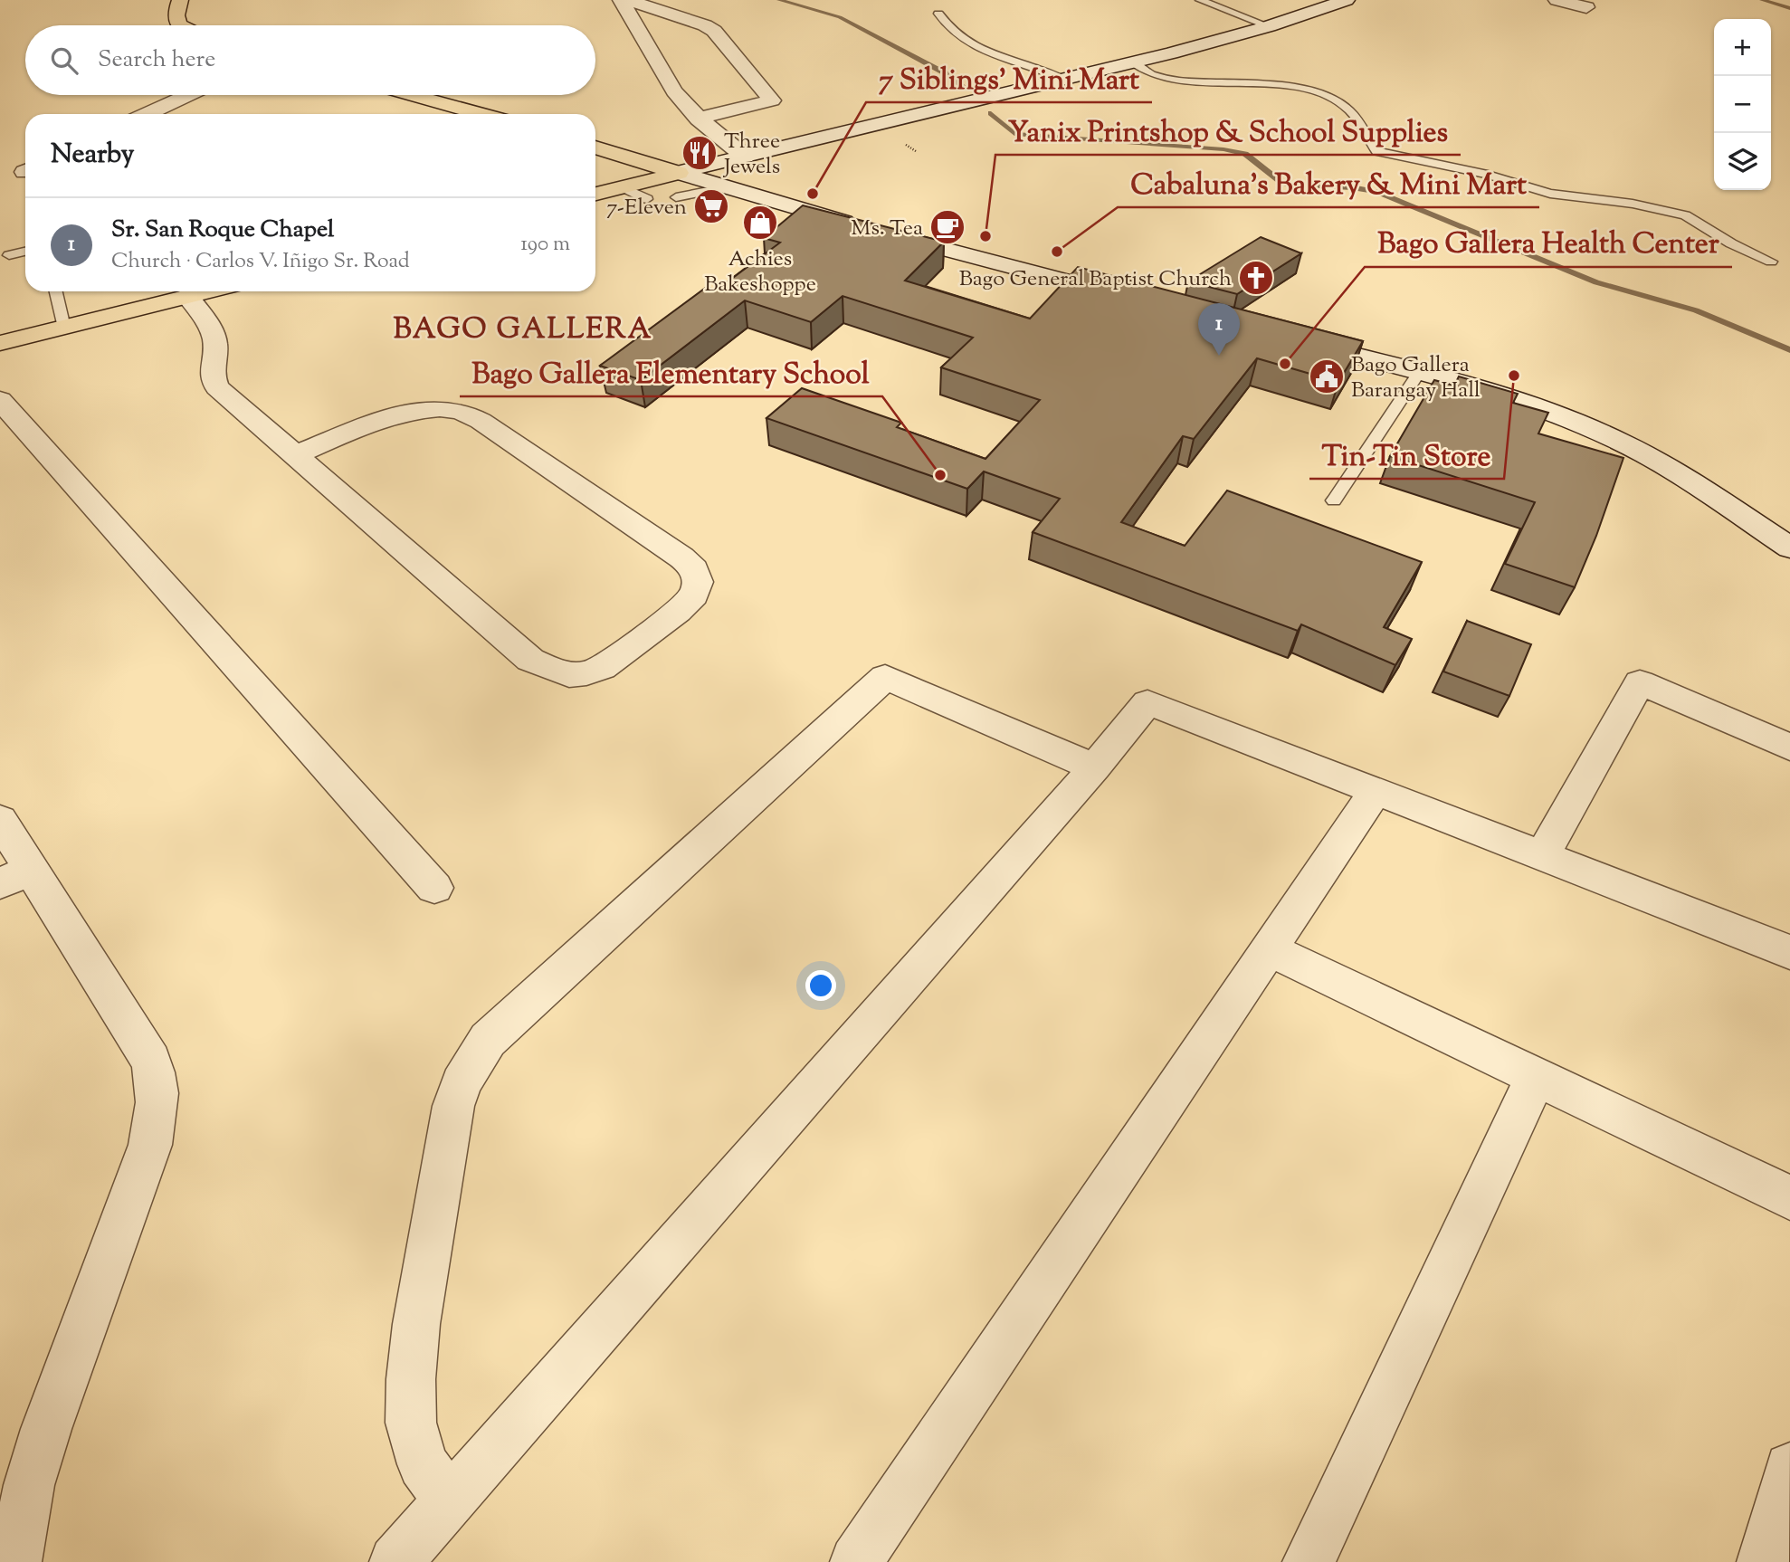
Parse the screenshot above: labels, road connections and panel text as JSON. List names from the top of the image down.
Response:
{
  "districts": ["BAGO GALLERA"],
  "places": {
    "restaurant": ["Three Jewels"],
    "other": [
      "7 Siblings' Mini Mart",
      "Yanix Printshop & School Supplies",
      "Cabaluna's Bakery & Mini Mart",
      "Bago Gallera Health Center",
      "Tin-Tin Store",
      "Bago Gallera Elementary School"
    ],
    "supermarket": ["7-Eleven"],
    "shop": ["Achies Bakeshoppe"],
    "cafe": ["Ms. Tea"],
    "church": ["Bago General Baptist Church"],
    "public building": ["Bago Gallera Barangay Hall"]
  },
  "page": {
    "map_buttons": ["+", "−"],
    "search": "Search here",
    "heading": "Nearby",
    "list": [
      {
        "mark": "1",
        "name": "Sr. San Roque Chapel",
        "note": "Church · Carlos V. Iñigo Sr. Road",
        "value": "190 m"
      }
    ],
    "pins": "1"
  }
}
